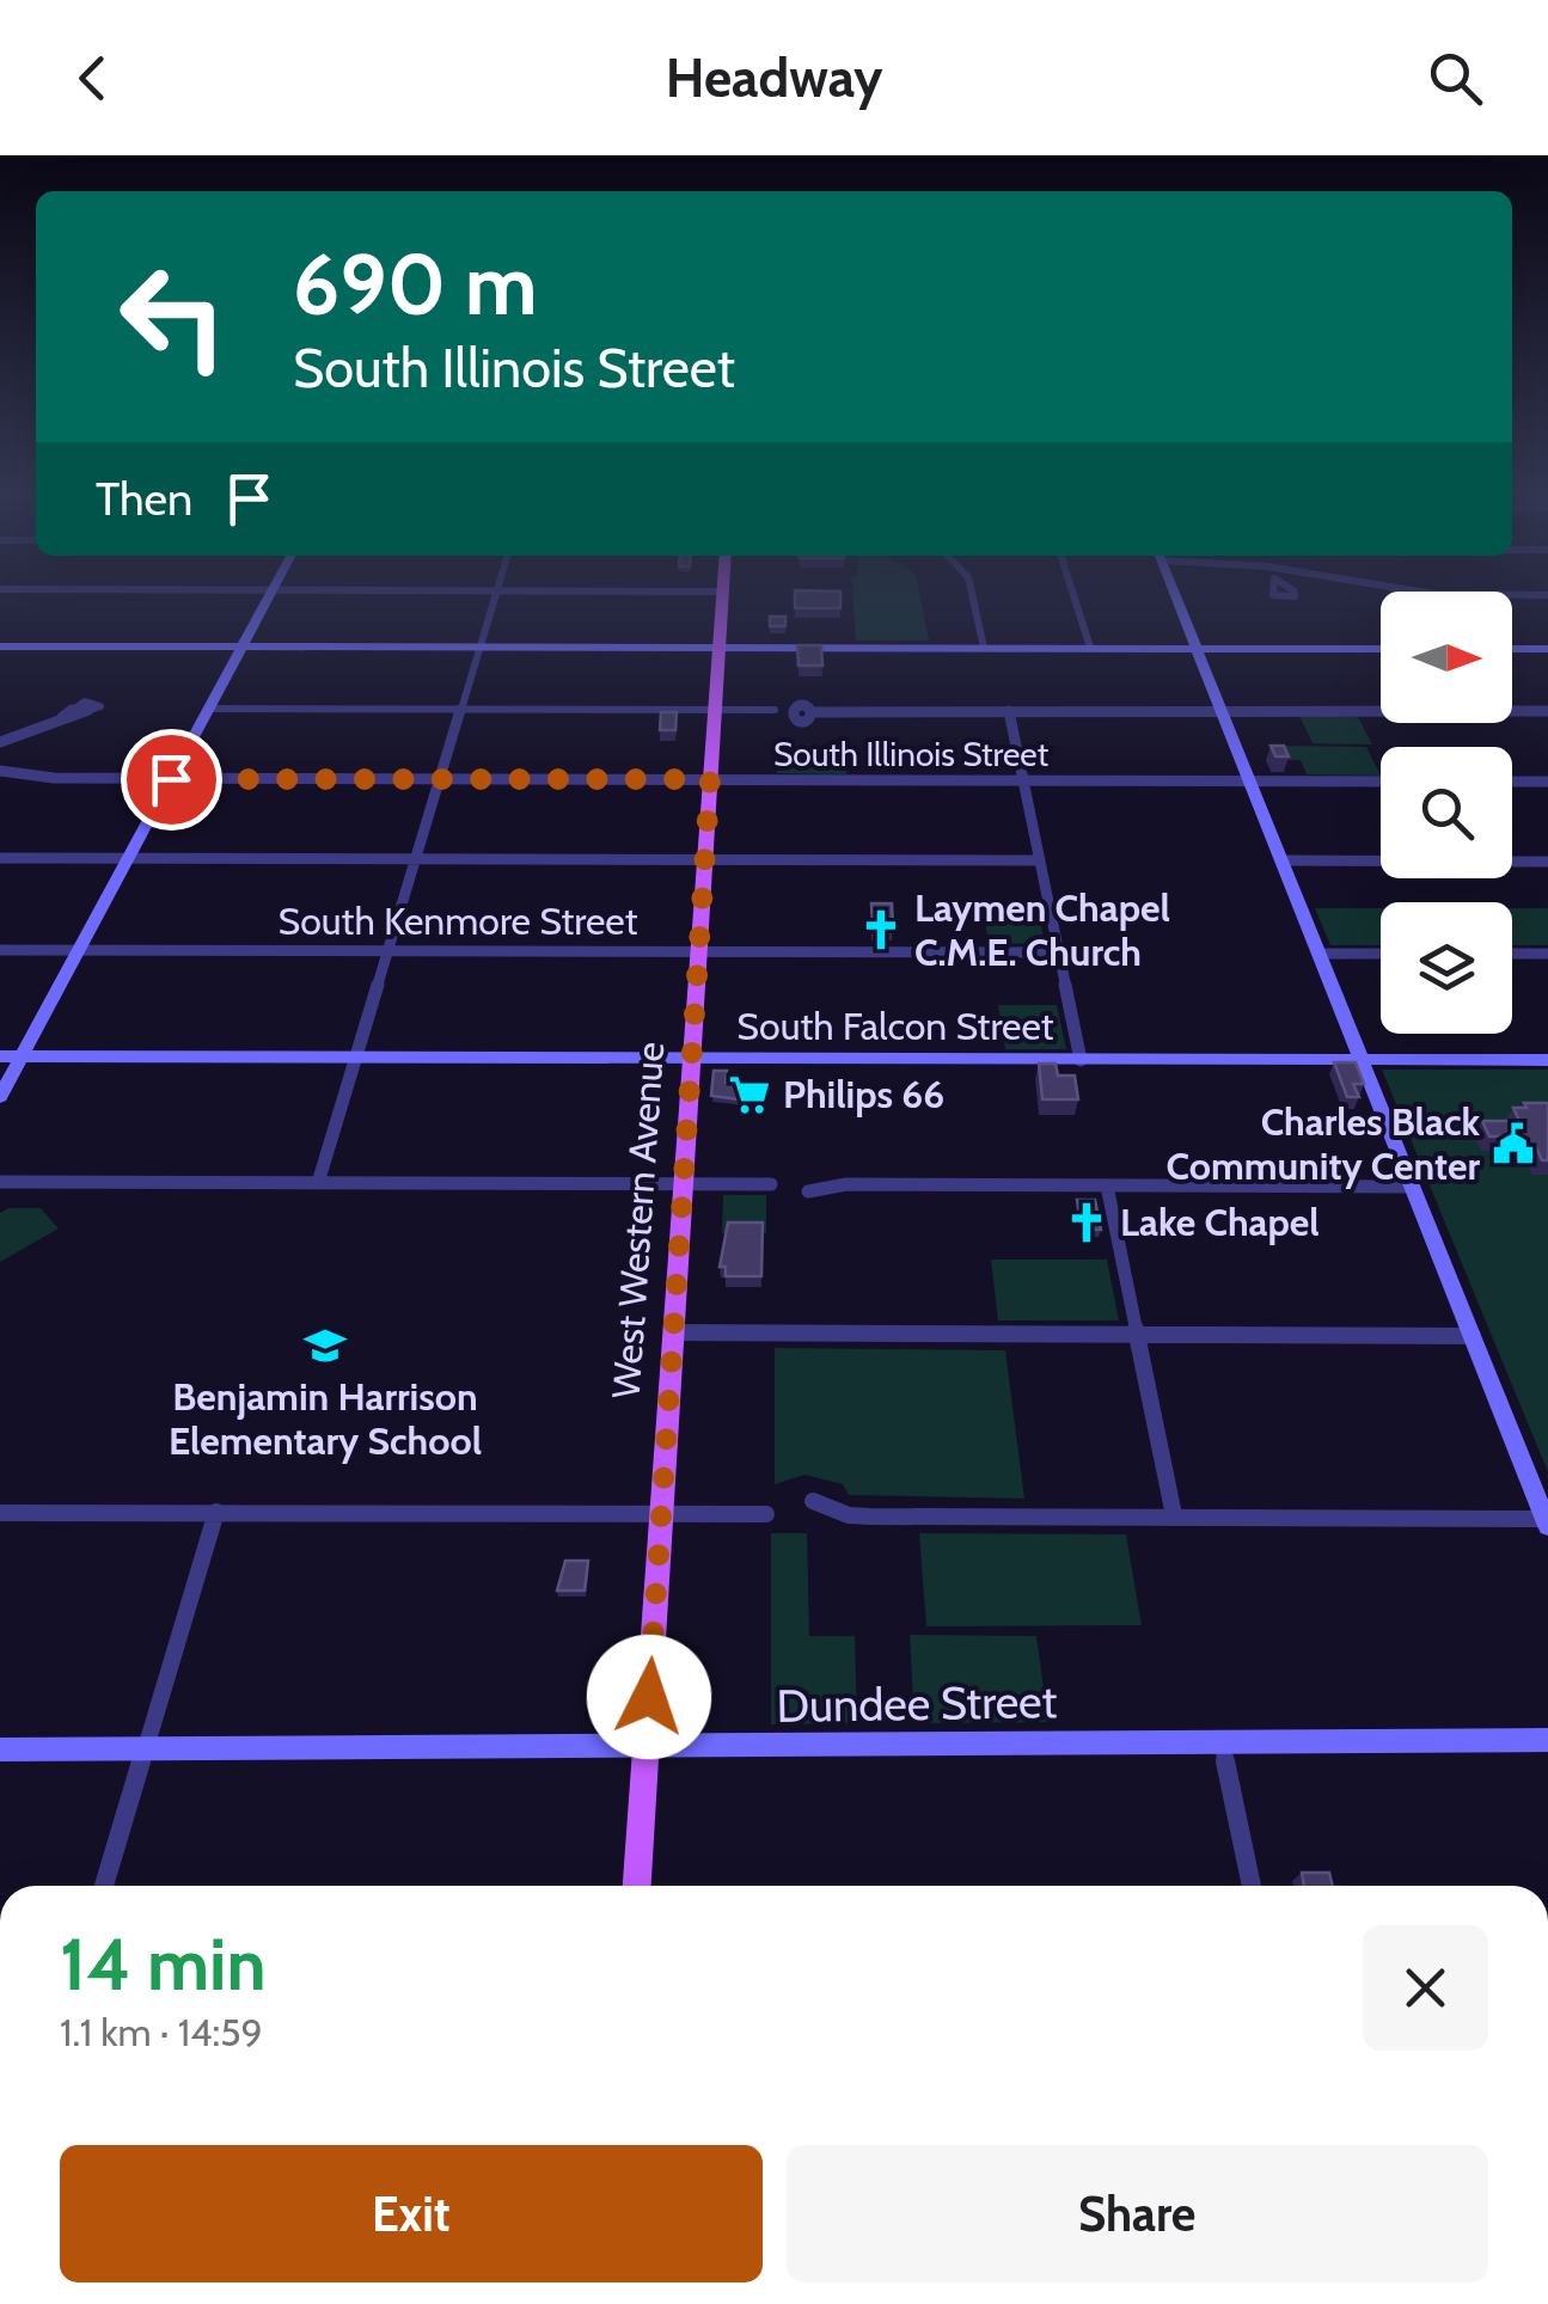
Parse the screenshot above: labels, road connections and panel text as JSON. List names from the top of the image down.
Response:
{
  "streets": {
    "main road": ["West Western Avenue"],
    "street": [
      "South Illinois Street",
      "South Kenmore Street",
      "South Falcon Street",
      "Dundee Street"
    ]
  },
  "crossings": [
    ["South Illinois Street", "West Western Avenue"],
    ["South Kenmore Street", "West Western Avenue"],
    ["South Falcon Street", "West Western Avenue"],
    ["West Western Avenue", "Dundee Street"]
  ],
  "places": {
    "church": ["Laymen Chapel C.M.E. Church", "Lake Chapel"],
    "supermarket": ["Philips 66"],
    "public building": ["Charles Black Community Center"],
    "school or university": ["Benjamin Harrison Elementary School"]
  },
  "north": "right",
  "page": {
    "header": "Headway",
    "turn": ["690 m", "South Illinois Street"],
    "then": "Then",
    "heading": ["14 min", "1.1 km · 14:59"],
    "buttons": ["Exit", "Share"]
  }
}
